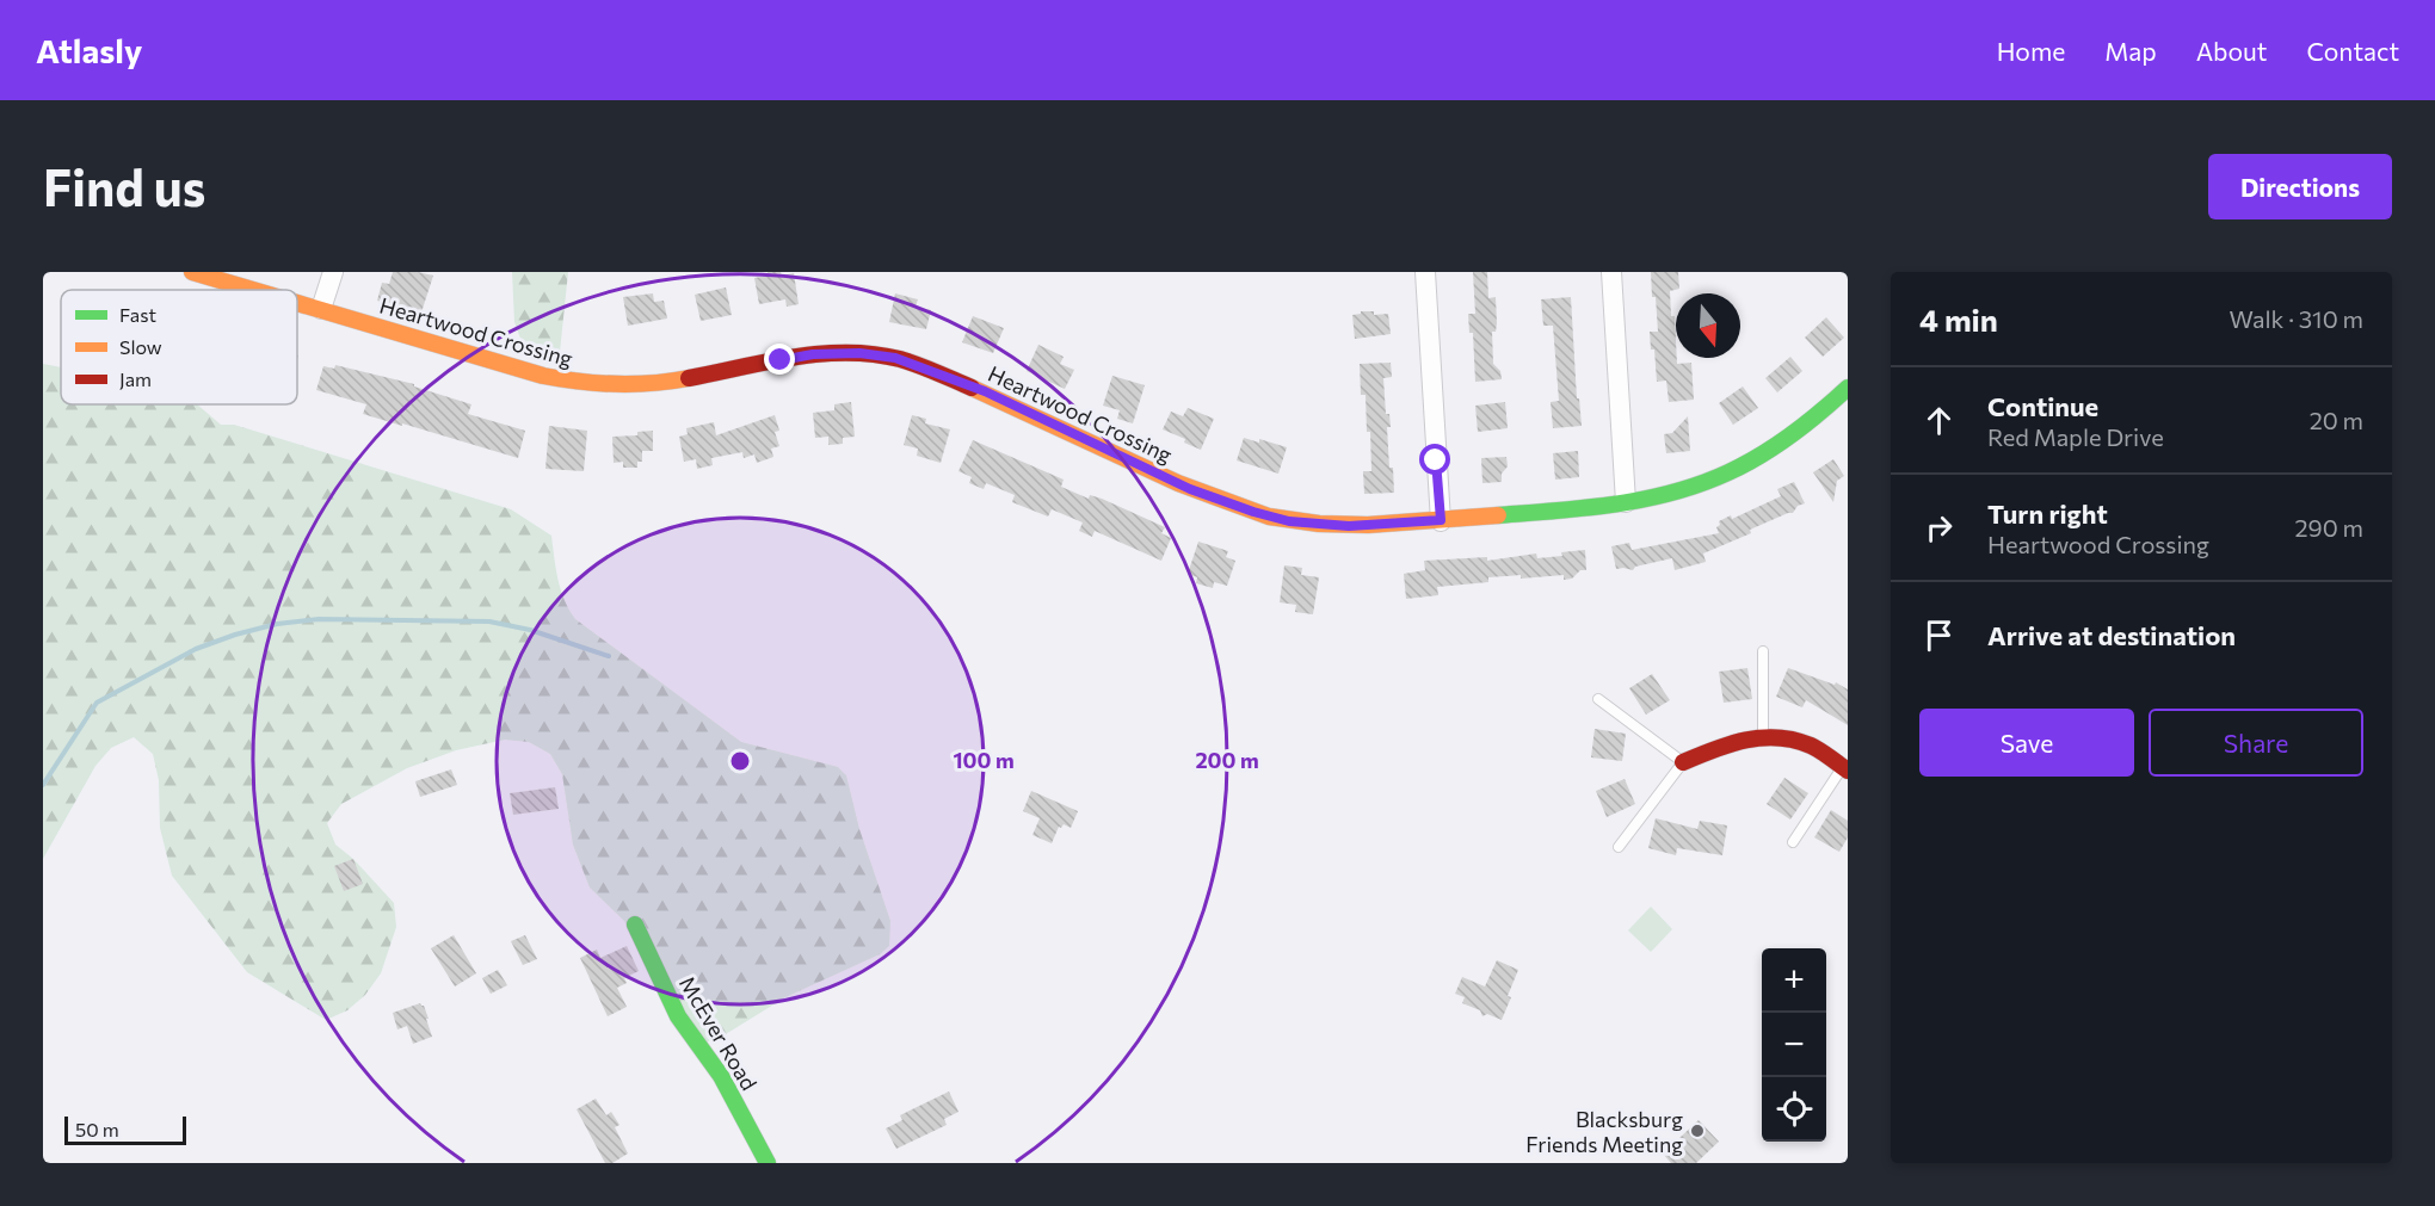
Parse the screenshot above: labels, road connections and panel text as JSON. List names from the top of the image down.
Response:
{
  "streets": {
    "street": ["Heartwood Crossing", "McEver Road"]
  },
  "places": ["Blacksburg Friends Meeting"],
  "legend": ["Fast", "Slow", "Jam"],
  "scale_bar": "50 m",
  "north": "bottom",
  "page": {
    "header": "Atlasly",
    "nav": [
      "Home",
      "Map",
      "About",
      "Contact"
    ],
    "buttons": [
      "Directions",
      ["Save", "Share"]
    ],
    "title": "Find us",
    "heading": ["4 min", "Walk · 310 m"],
    "list": [
      ["Continue", "Red Maple Drive", "20 m"],
      ["Turn right", "Heartwood Crossing", "290 m"],
      "Arrive at destination"
    ],
    "map_buttons": ["+", "−"],
    "scale": "50 m"
  },
  "rings": ["100 m", "200 m"]
}
